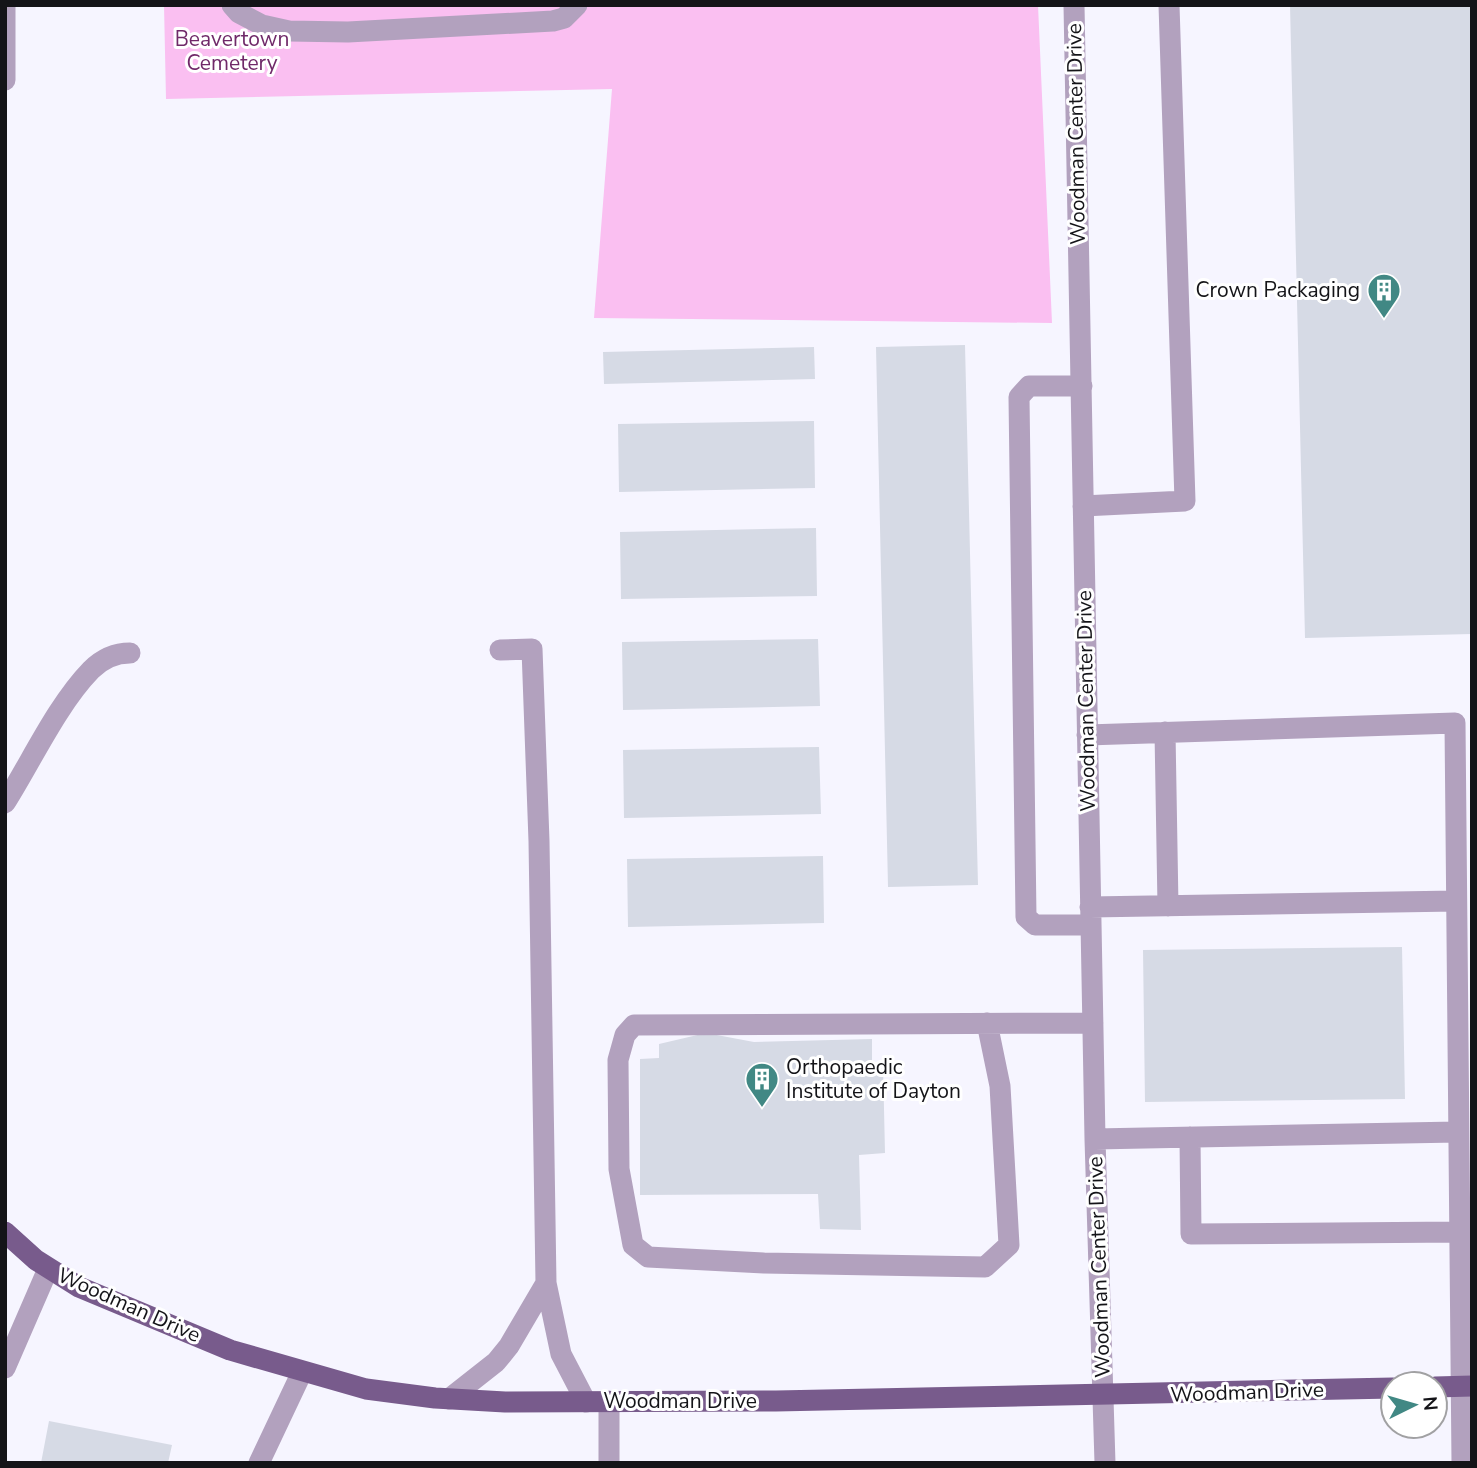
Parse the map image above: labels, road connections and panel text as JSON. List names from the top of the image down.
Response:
{
  "streets": {
    "main road": ["Woodman Drive"],
    "street": ["Woodman Center Drive"]
  },
  "crossings": [
    ["Woodman Center Drive", "Woodman Drive"]
  ],
  "parks": ["Beavertown Cemetery"],
  "places": {
    "building": ["Crown Packaging", "Orthopaedic Institute of Dayton"]
  },
  "north": "right"
}
